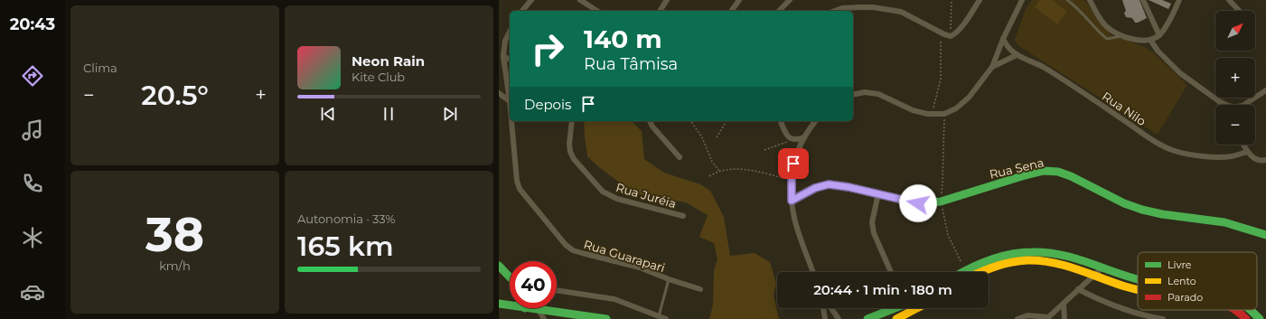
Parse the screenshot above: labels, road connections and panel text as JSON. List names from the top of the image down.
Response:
{
  "streets": {
    "main road": ["Rua Sena"],
    "street": ["Rua Nilo", "Rua Juréia", "Rua Guarapari"]
  },
  "legend": ["Livre", "Lento", "Parado"],
  "north": "top right",
  "page": {
    "tabs": "20:43",
    "tile": [
      "Clima",
      ["38", "km/h"],
      ["Autonomia · 33%", "165 km"]
    ],
    "map_buttons": ["+", "−"],
    "turn": ["140 m", "Rua Tâmisa"],
    "song": ["Neon Rain", "Kite Club"],
    "heat": ["−", "20.5°", "+"],
    "then": "Depois",
    "limit": "40",
    "trip": "20:44 · 1 min · 180 m"
  }
}
